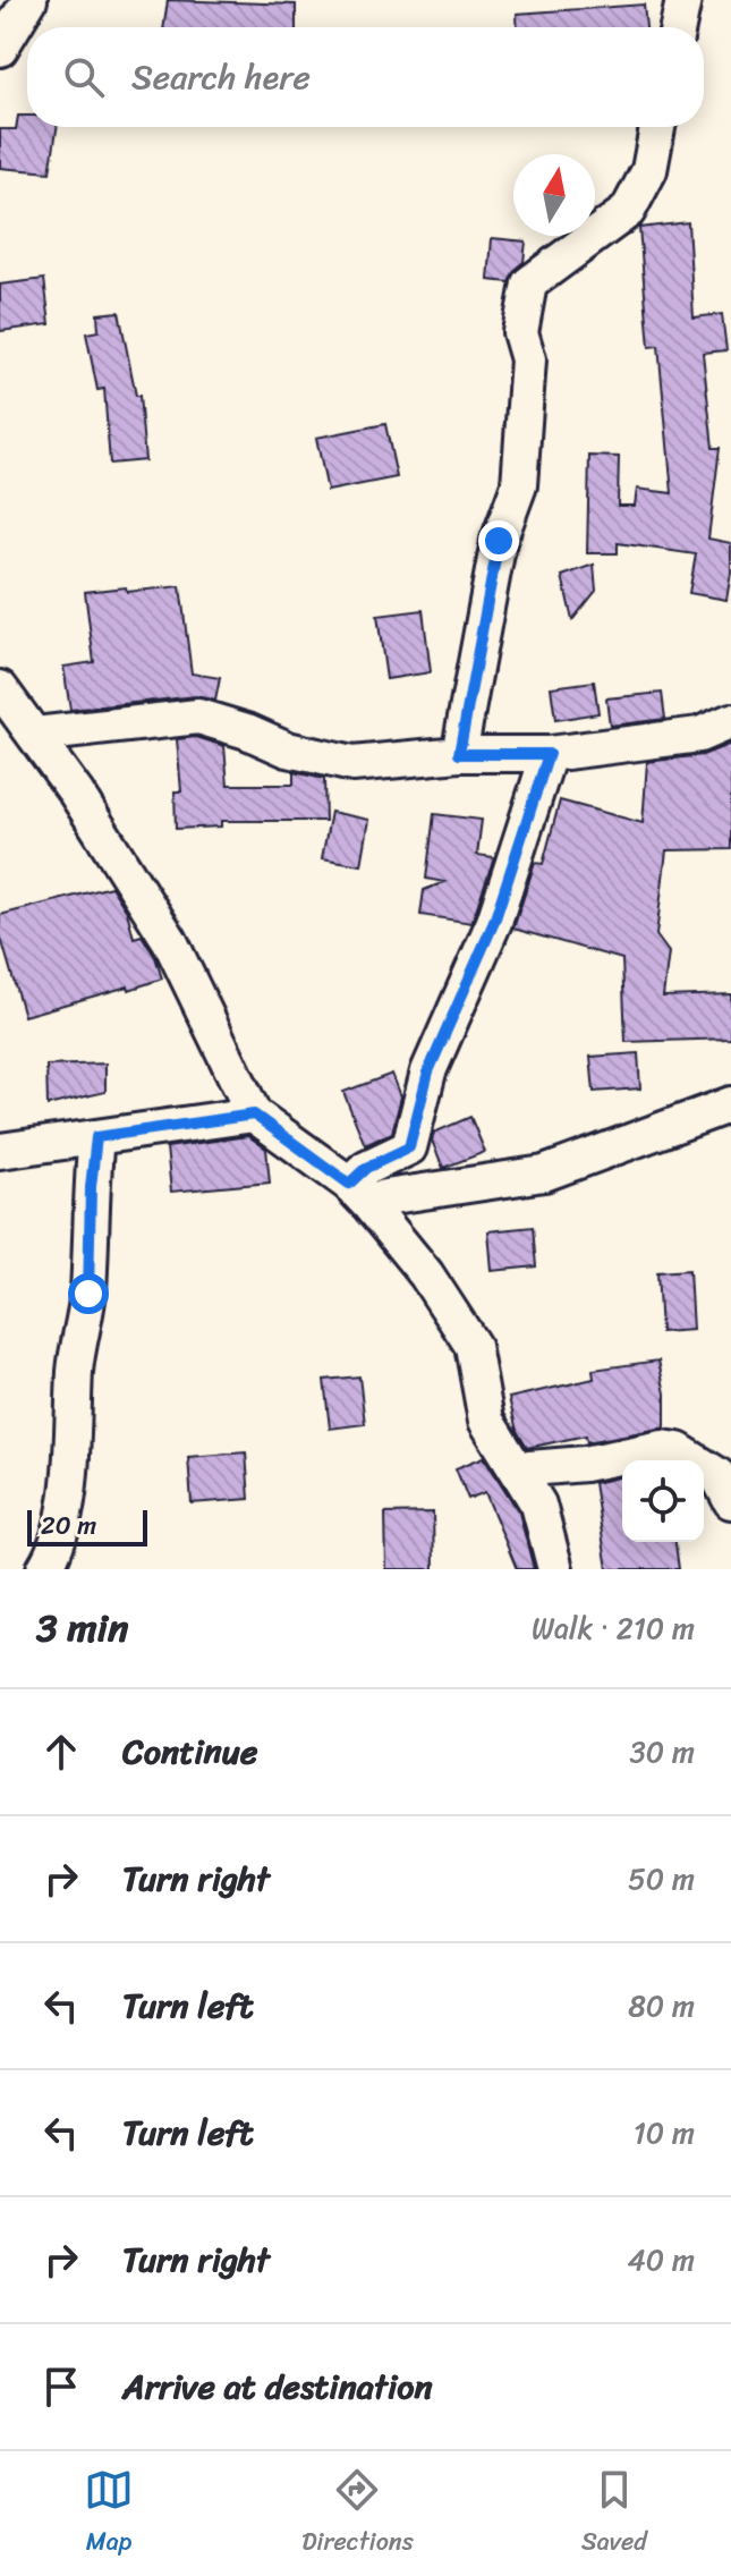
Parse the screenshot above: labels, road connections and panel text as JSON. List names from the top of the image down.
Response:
{
  "scale_bar": "20 m",
  "north": "top",
  "page": {
    "search": "Search here",
    "scale": "20 m",
    "heading": ["3 min", "Walk · 210 m"],
    "list": [
      ["Continue", "30 m"],
      ["Turn right", "50 m"],
      ["Turn left", "80 m"],
      ["Turn left", "10 m"],
      ["Turn right", "40 m"],
      "Arrive at destination"
    ],
    "nav": ["Map", "Directions", "Saved"]
  }
}
